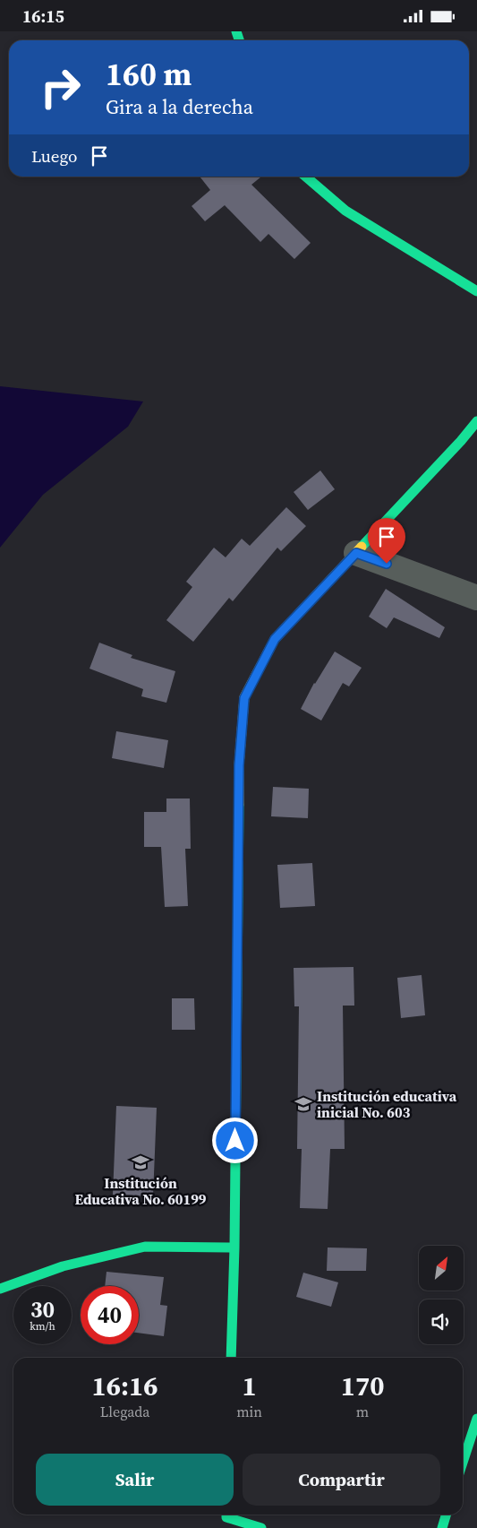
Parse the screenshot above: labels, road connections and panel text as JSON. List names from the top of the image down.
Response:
{
  "places": {
    "school or university": ["Institución educativa inicial No. 603", "Institución Educativa No. 60199"]
  },
  "north": "top right",
  "page": {
    "status": "16:15",
    "turn": ["160 m", "Gira a la derecha"],
    "then": "Luego",
    "speed": "30 km/h",
    "limit": "40",
    "eta": [
      "16:16",
      "Llegada",
      "1",
      "min",
      "170",
      "m"
    ],
    "buttons": ["Salir", "Compartir"]
  }
}
